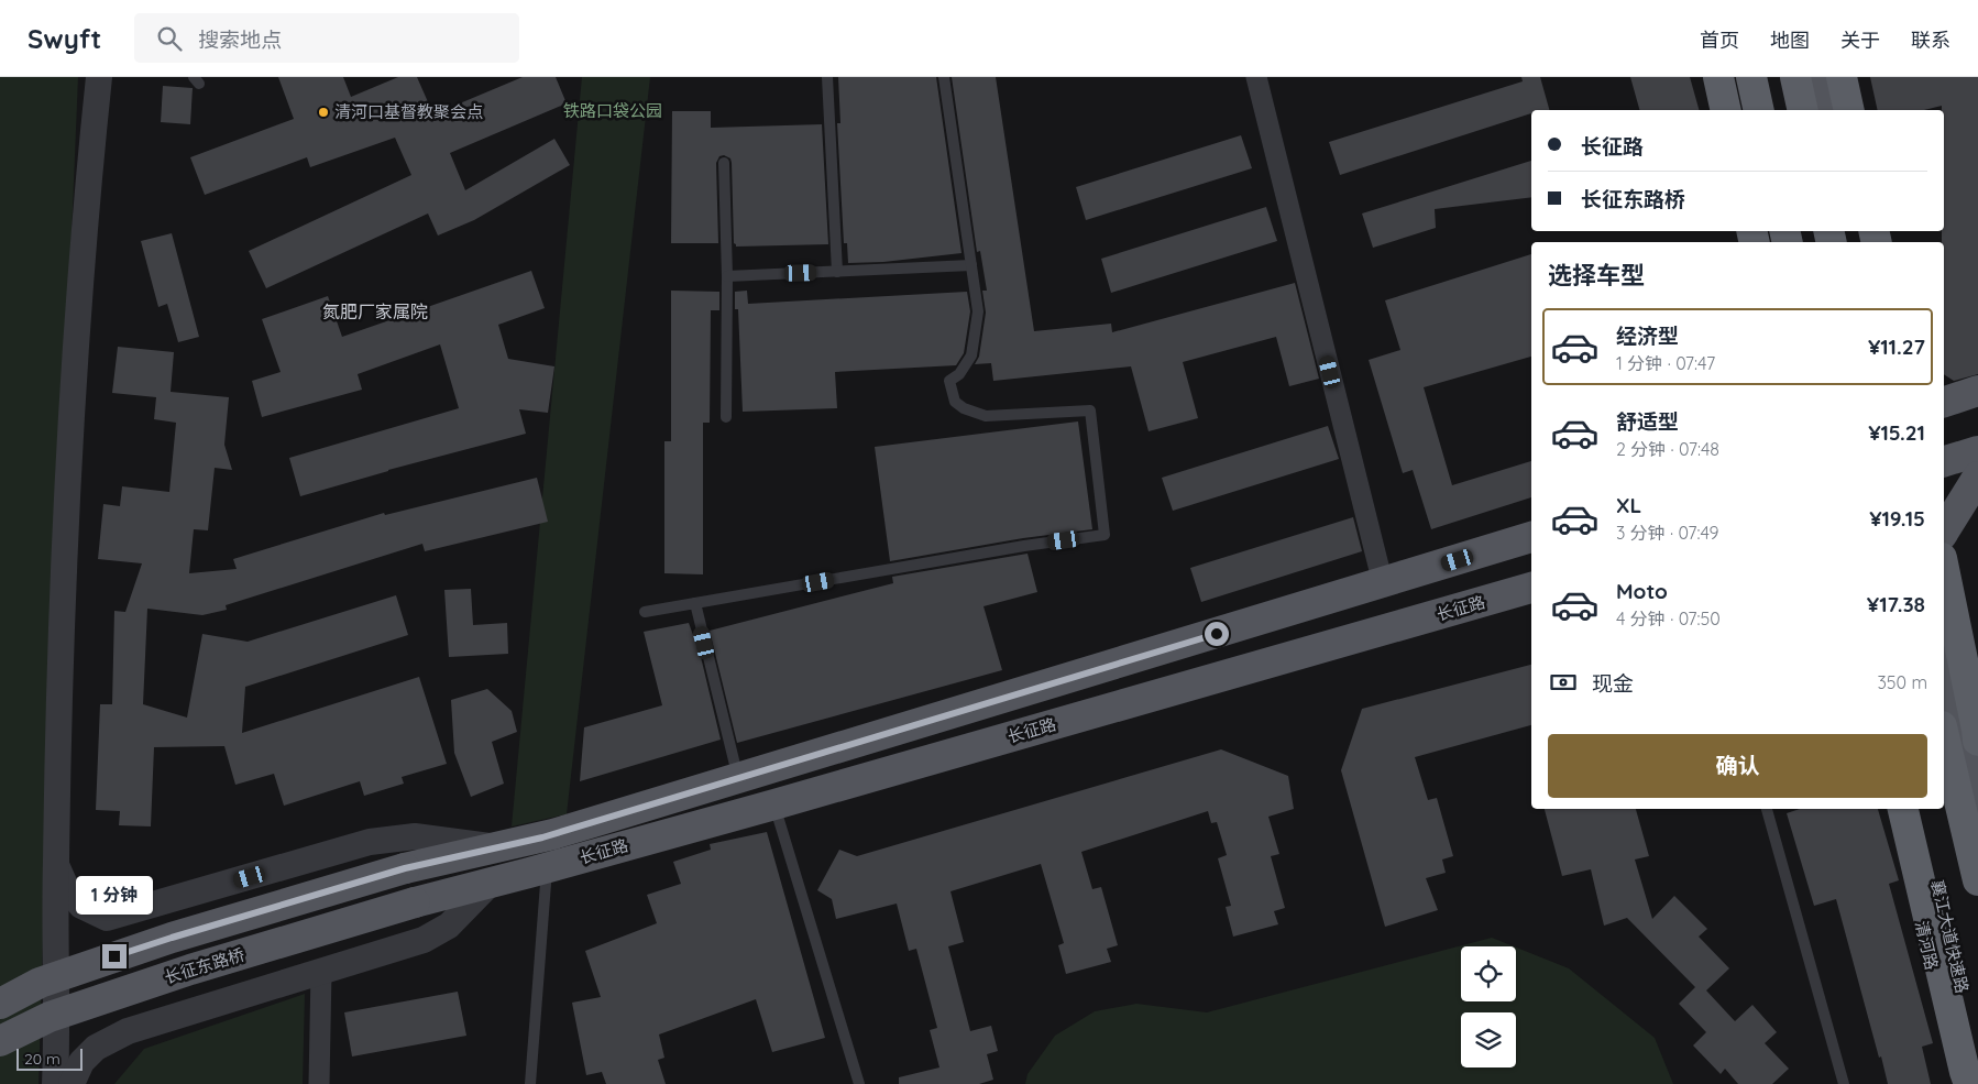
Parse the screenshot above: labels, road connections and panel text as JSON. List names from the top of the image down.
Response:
{
  "streets": {
    "highway": ["襄江大道快速路"],
    "main road": ["长征路", "清河路", "长征东路桥"]
  },
  "crossings": [
    ["长征路", "长征东路桥"]
  ],
  "districts": ["氮肥厂家属院"],
  "parks": ["铁路口袋公园"],
  "places": ["清河口基督教聚会点"],
  "scale_bar": "20 m",
  "page": {
    "header": "Swyft",
    "search": "搜索地点",
    "nav": [
      "首页",
      "地图",
      "关于",
      "联系"
    ],
    "banner": ["长征路", "长征东路桥"],
    "heading": "选择车型",
    "list": [
      {
        "name": "经济型",
        "note": "1 分钟 · 07:47",
        "value": "¥11.27"
      },
      {
        "name": "舒适型",
        "note": "2 分钟 · 07:48",
        "value": "¥15.21"
      },
      {
        "name": "XL",
        "note": "3 分钟 · 07:49",
        "value": "¥19.15"
      },
      {
        "name": "Moto",
        "note": "4 分钟 · 07:50",
        "value": "¥17.38"
      }
    ],
    "pay": ["现金", "350 m"],
    "buttons": "确认",
    "bubble": "1 分钟",
    "scale": "20 m"
  }
}
